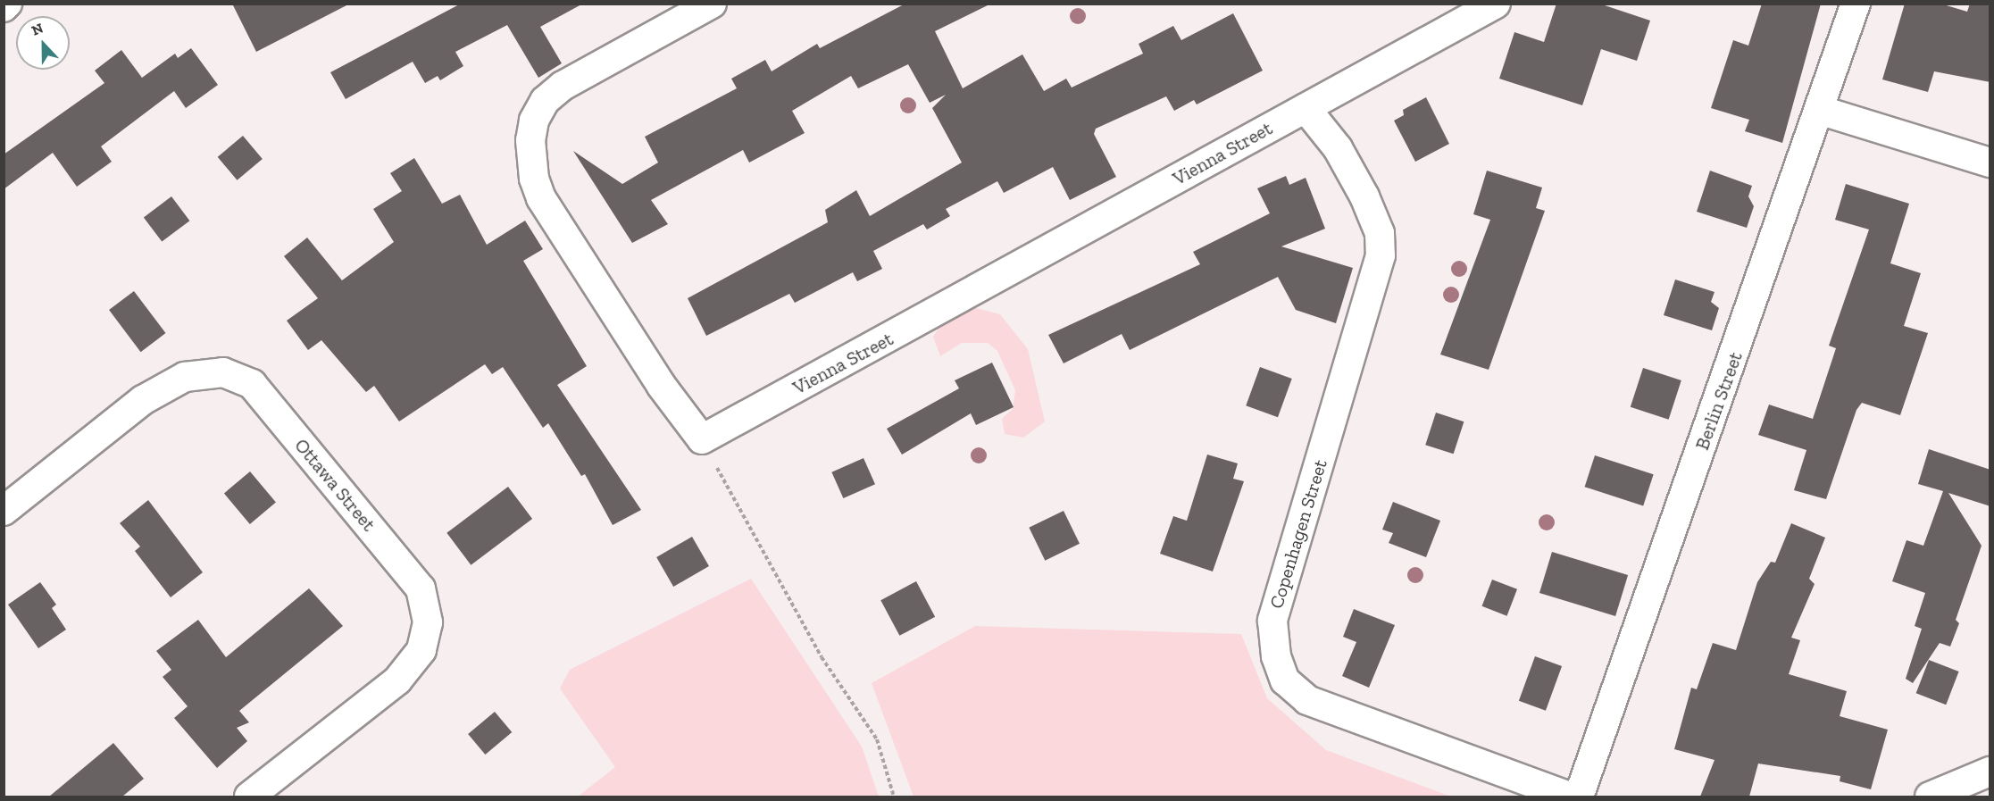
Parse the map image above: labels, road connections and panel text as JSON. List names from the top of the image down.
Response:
{
  "streets": {
    "street": [
      "Vienna Street",
      "Berlin Street",
      "Ottawa Street",
      "Copenhagen Street"
    ]
  },
  "crossings": [
    ["Vienna Street", "Copenhagen Street"]
  ],
  "north": "top"
}
